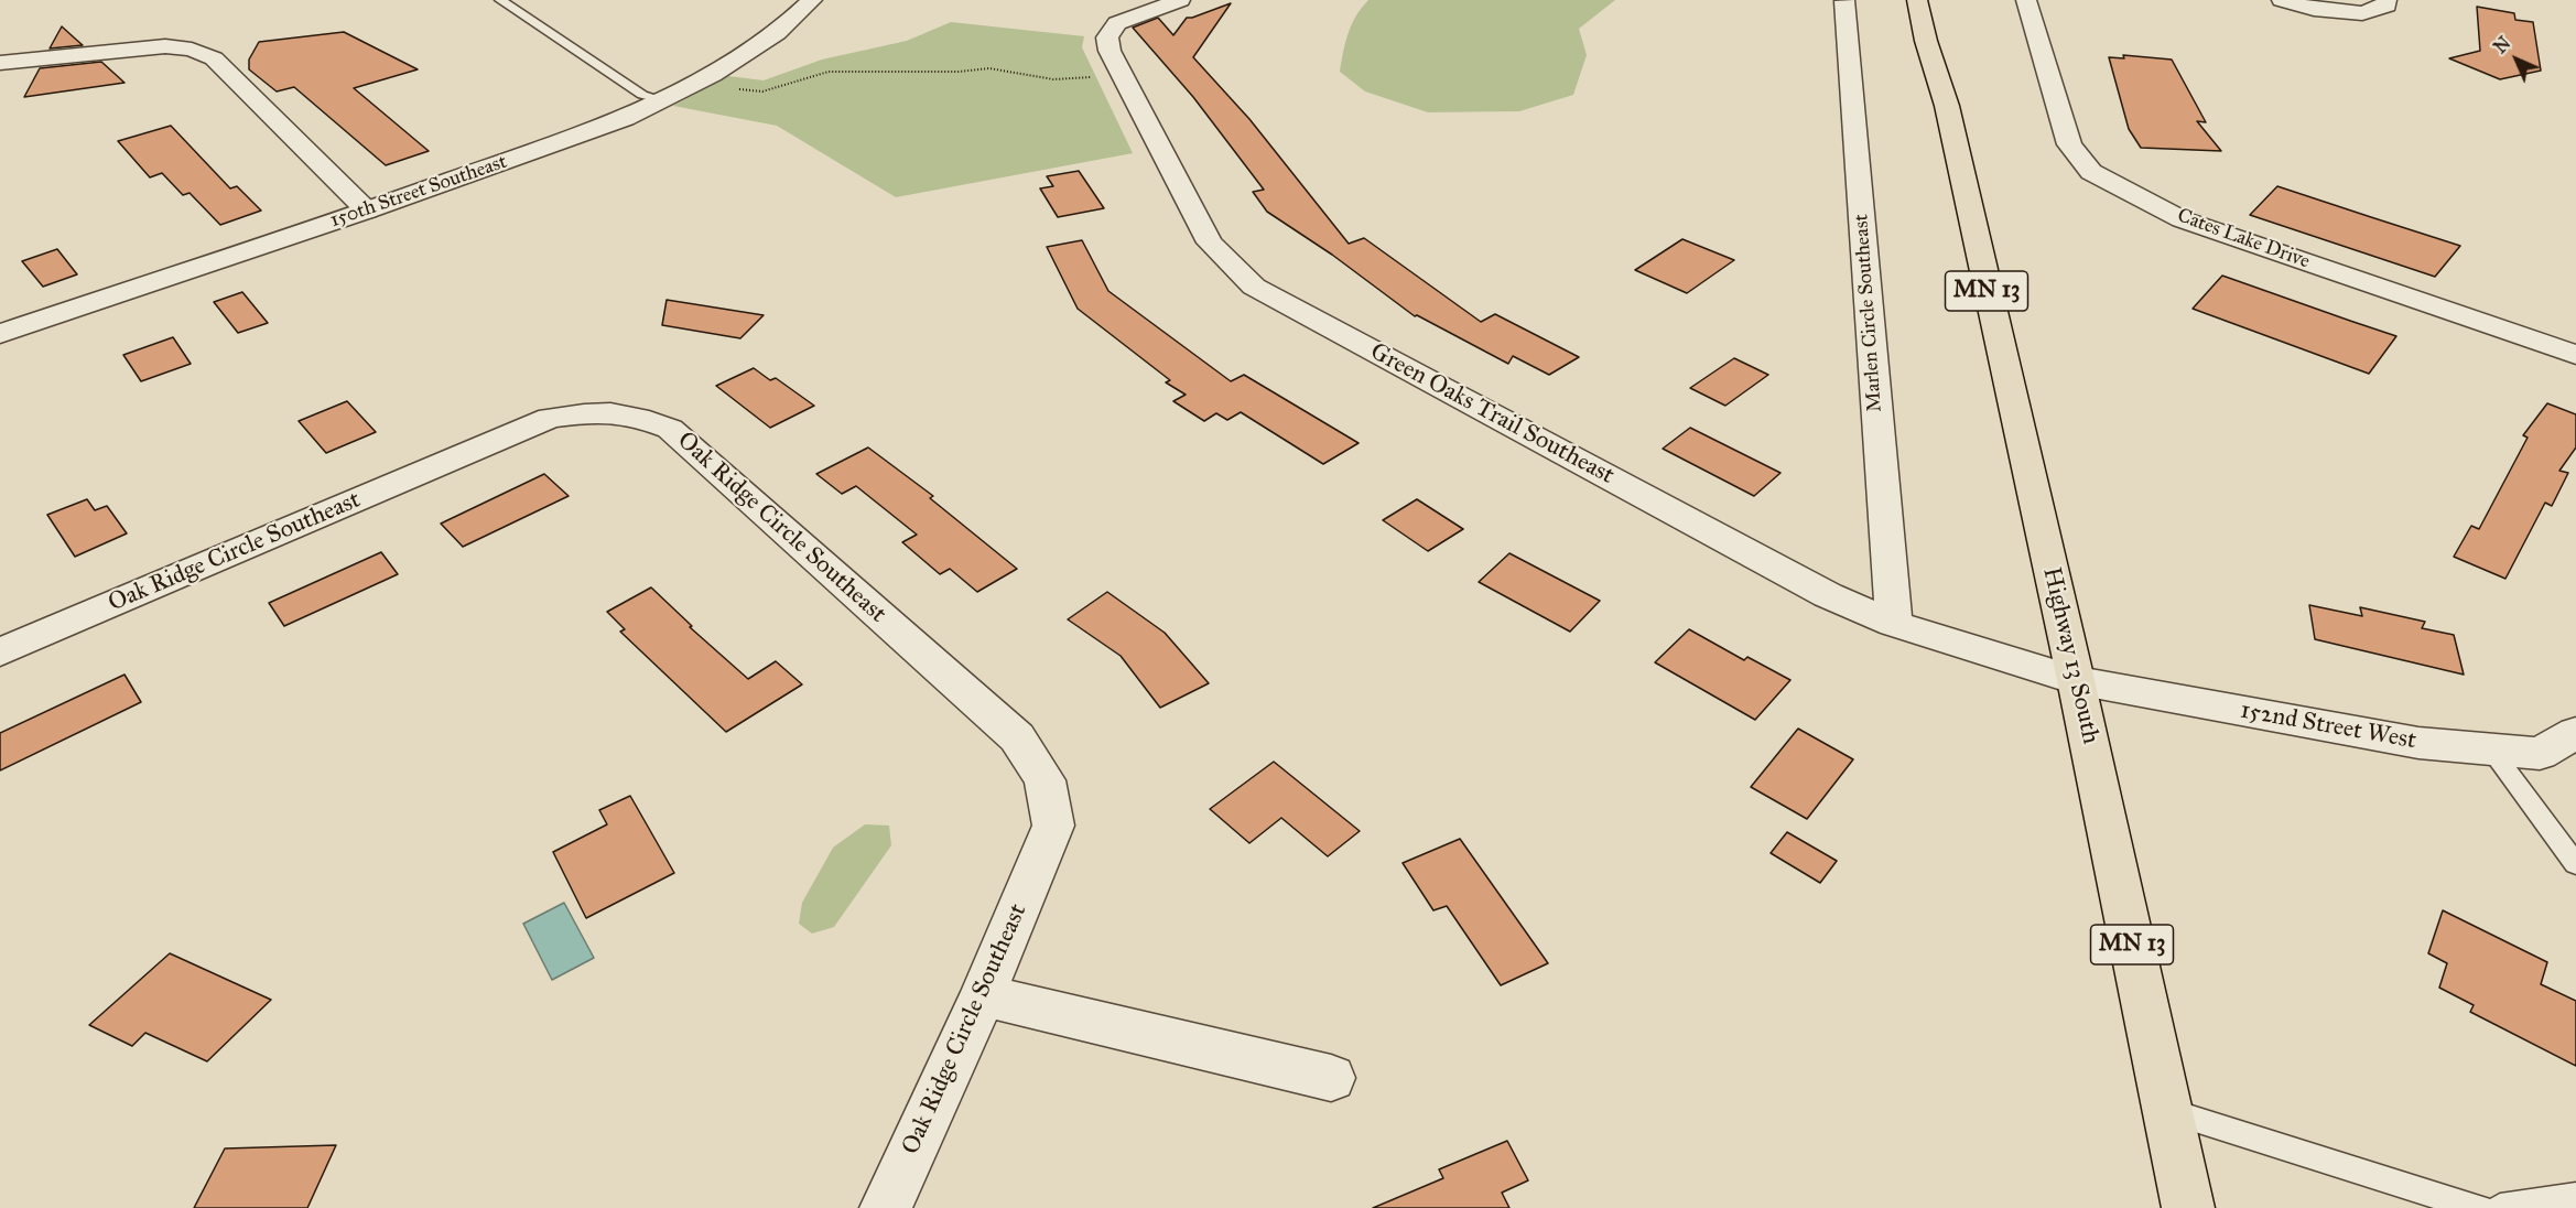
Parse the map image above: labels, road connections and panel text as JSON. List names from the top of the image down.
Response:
{
  "streets": {
    "main road": ["MN 13", "Highway 13 South"],
    "street": [
      "150th Street Southeast",
      "Cates Lake Drive",
      "Marlen Circle Southeast",
      "Green Oaks Trail Southeast",
      "Oak Ridge Circle Southeast",
      "152nd Street West"
    ]
  },
  "crossings": [
    ["Marlen Circle Southeast", "Green Oaks Trail Southeast"],
    ["Green Oaks Trail Southeast", "Highway 13 South"],
    ["Green Oaks Trail Southeast", "152nd Street West"],
    ["Highway 13 South", "152nd Street West"]
  ],
  "north": "top left"
}
